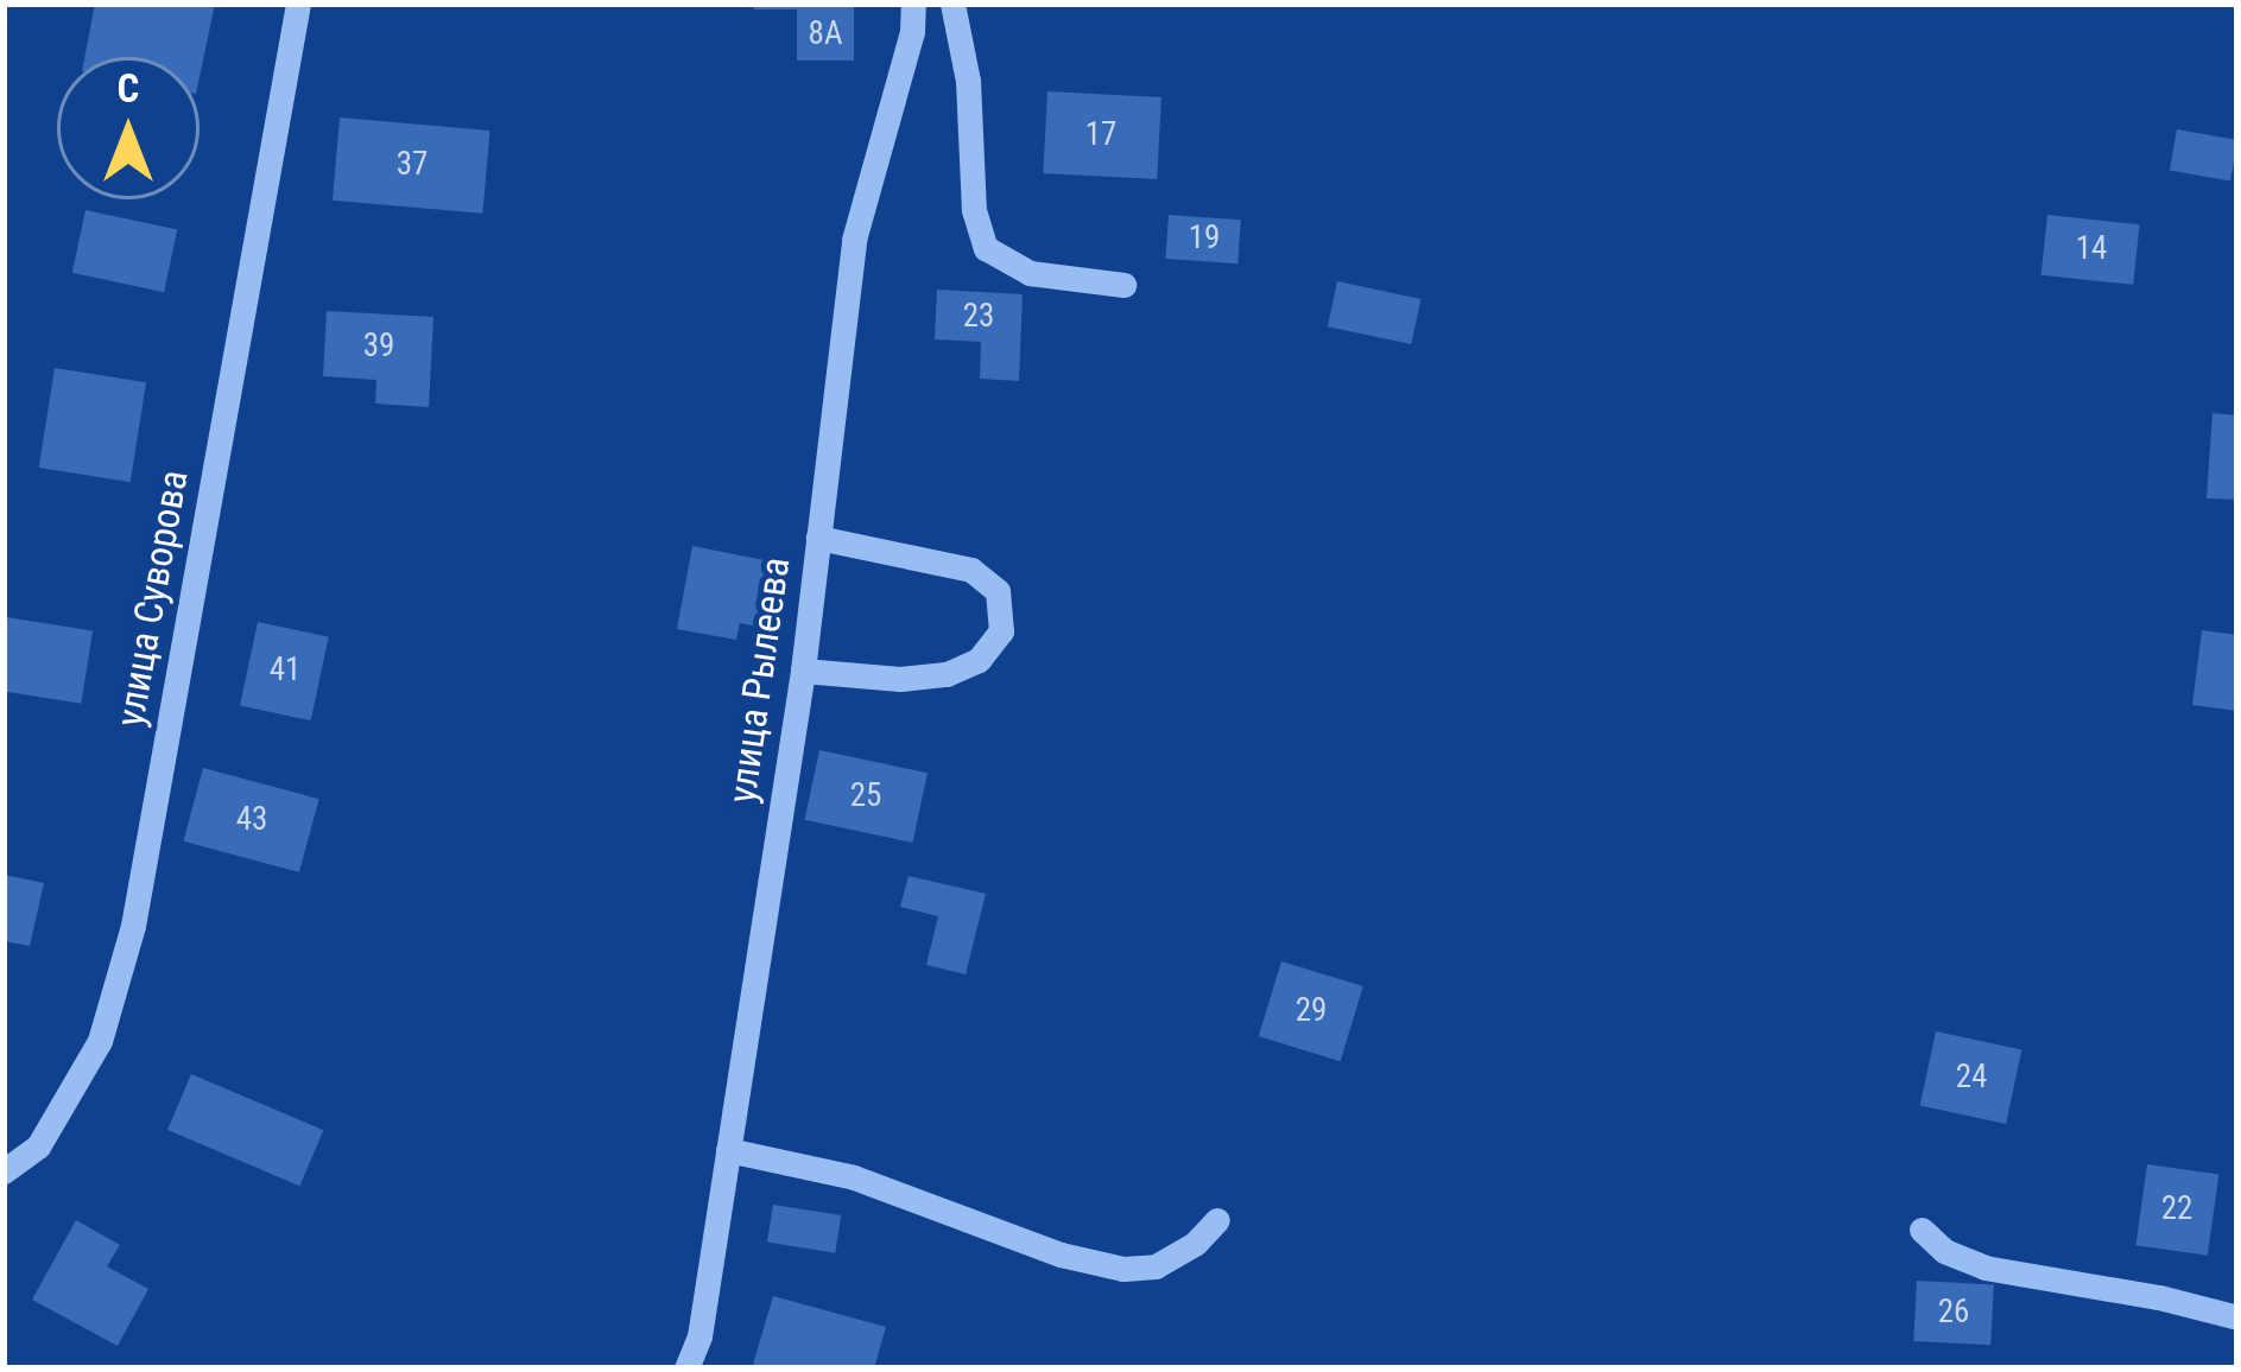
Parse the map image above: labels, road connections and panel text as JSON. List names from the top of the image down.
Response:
{
  "streets": {
    "street": ["улица Суворова", "улица Рылеева"]
  },
  "house_numbers": [
    "8А",
    "17",
    "37",
    "19",
    "14",
    "23",
    "39",
    "41",
    "25",
    "43",
    "29",
    "24",
    "22",
    "26"
  ],
  "north": "top"
}
